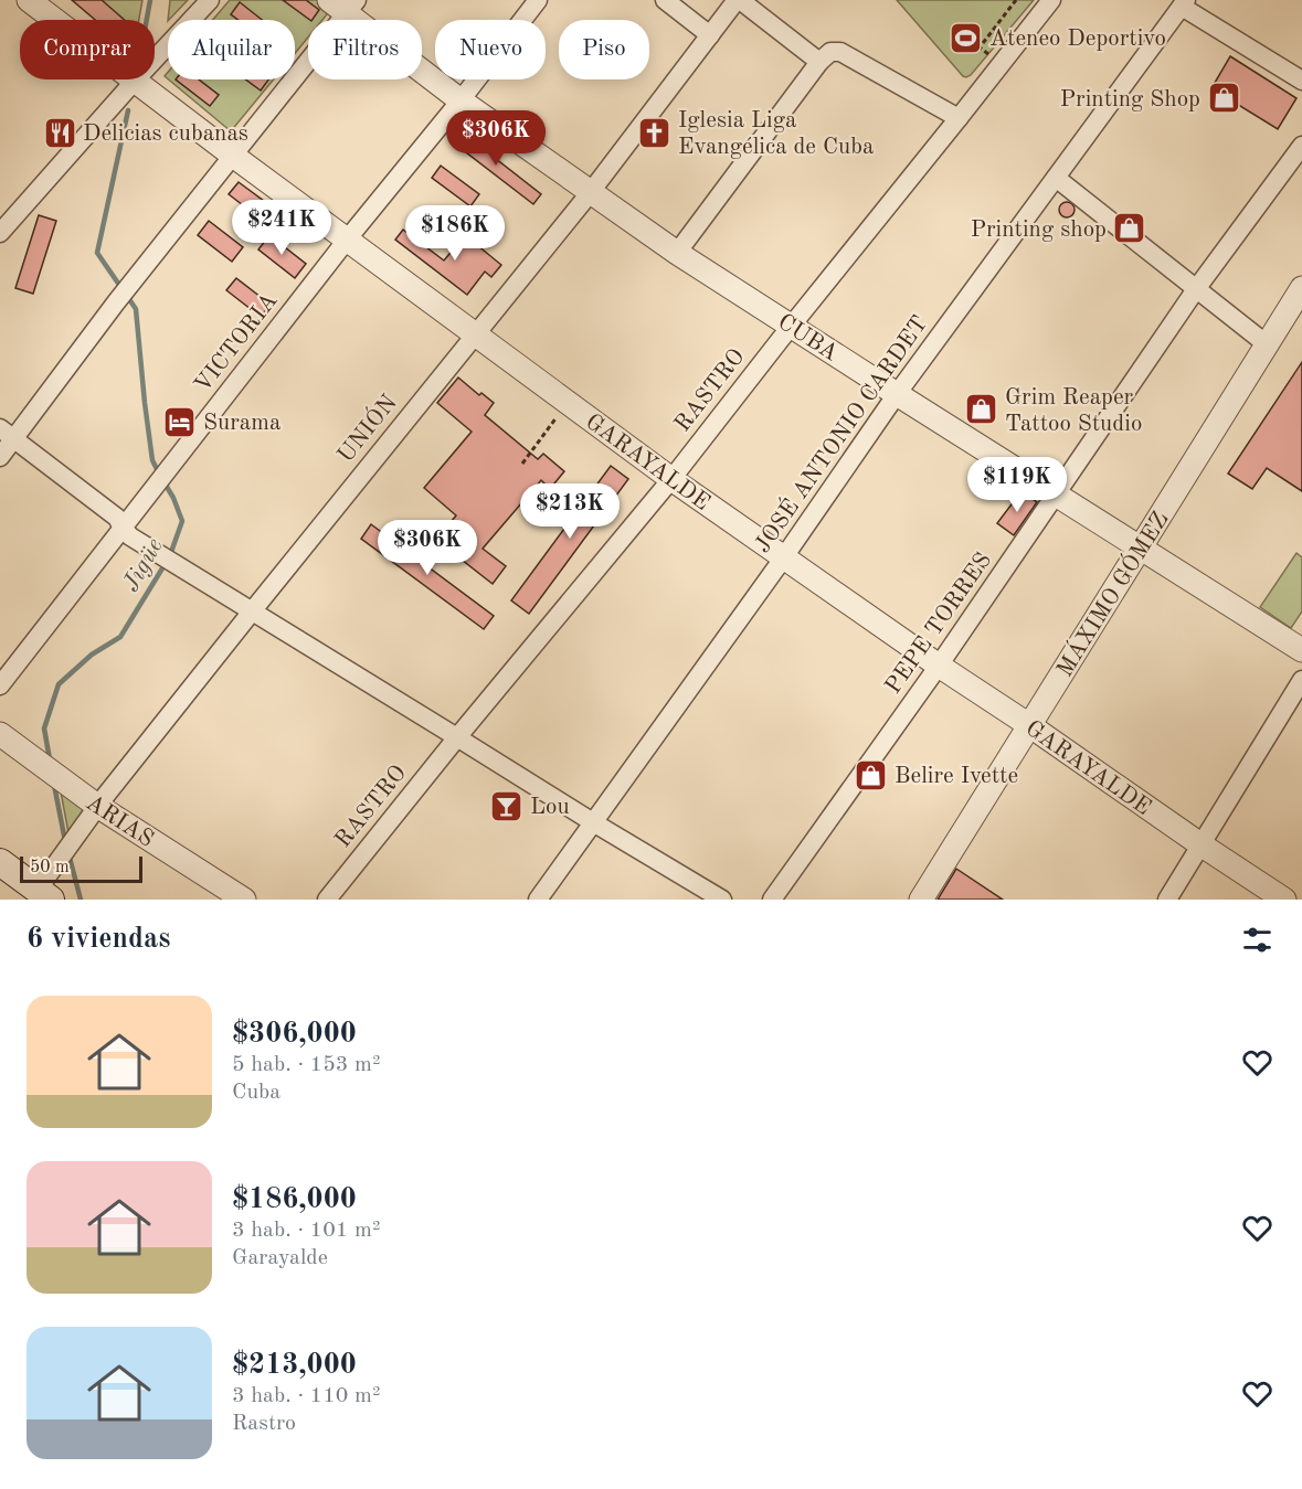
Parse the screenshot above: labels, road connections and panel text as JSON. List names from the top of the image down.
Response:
{
  "streets": {
    "street": [
      "CUBA",
      "VICTORIA",
      "RASTRO",
      "UNIÓN",
      "JOSÉ ANTONIO CARDET",
      "GARAYALDE",
      "MÁXIMO GÓMEZ",
      "PEPE TORRES",
      "ARIAS"
    ]
  },
  "crossings": [
    ["CUBA", "VICTORIA"],
    ["CUBA", "RASTRO"],
    ["CUBA", "UNIÓN"],
    ["CUBA", "JOSÉ ANTONIO CARDET"],
    ["CUBA", "MÁXIMO GÓMEZ"],
    ["CUBA", "PEPE TORRES"],
    ["VICTORIA", "GARAYALDE"],
    ["RASTRO", "GARAYALDE"],
    ["UNIÓN", "GARAYALDE"],
    ["UNIÓN", "ARIAS"],
    ["JOSÉ ANTONIO CARDET", "GARAYALDE"],
    ["GARAYALDE", "MÁXIMO GÓMEZ"],
    ["GARAYALDE", "PEPE TORRES"]
  ],
  "water": ["Jigüe"],
  "places": {
    "sports": ["Ateneo Deportivo"],
    "shop": [
      "Printing Shop",
      "Printing shop",
      "Grim Reaper Tattoo Studio",
      "Belire Ivette"
    ],
    "restaurant": ["Delicias cubanas"],
    "church": ["Iglesia Liga Evangélica de Cuba"],
    "hotel": ["Surama"],
    "bar": ["Lou"]
  },
  "scale_bar": "50 m",
  "page": {
    "chip": [
      "Comprar",
      "Alquilar",
      "Filtros",
      "Nuevo",
      "Piso"
    ],
    "price": [
      "$306K",
      "$241K",
      "$186K",
      "$119K",
      "$213K",
      "$306K"
    ],
    "scale": "50 m",
    "heading": "6 viviendas",
    "list": [
      {
        "name": "$306,000",
        "note": "5 hab. · 153 m² · Cuba"
      },
      {
        "name": "$186,000",
        "note": "3 hab. · 101 m² · Garayalde"
      },
      {
        "name": "$213,000",
        "note": "3 hab. · 110 m² · Rastro"
      }
    ]
  }
}
